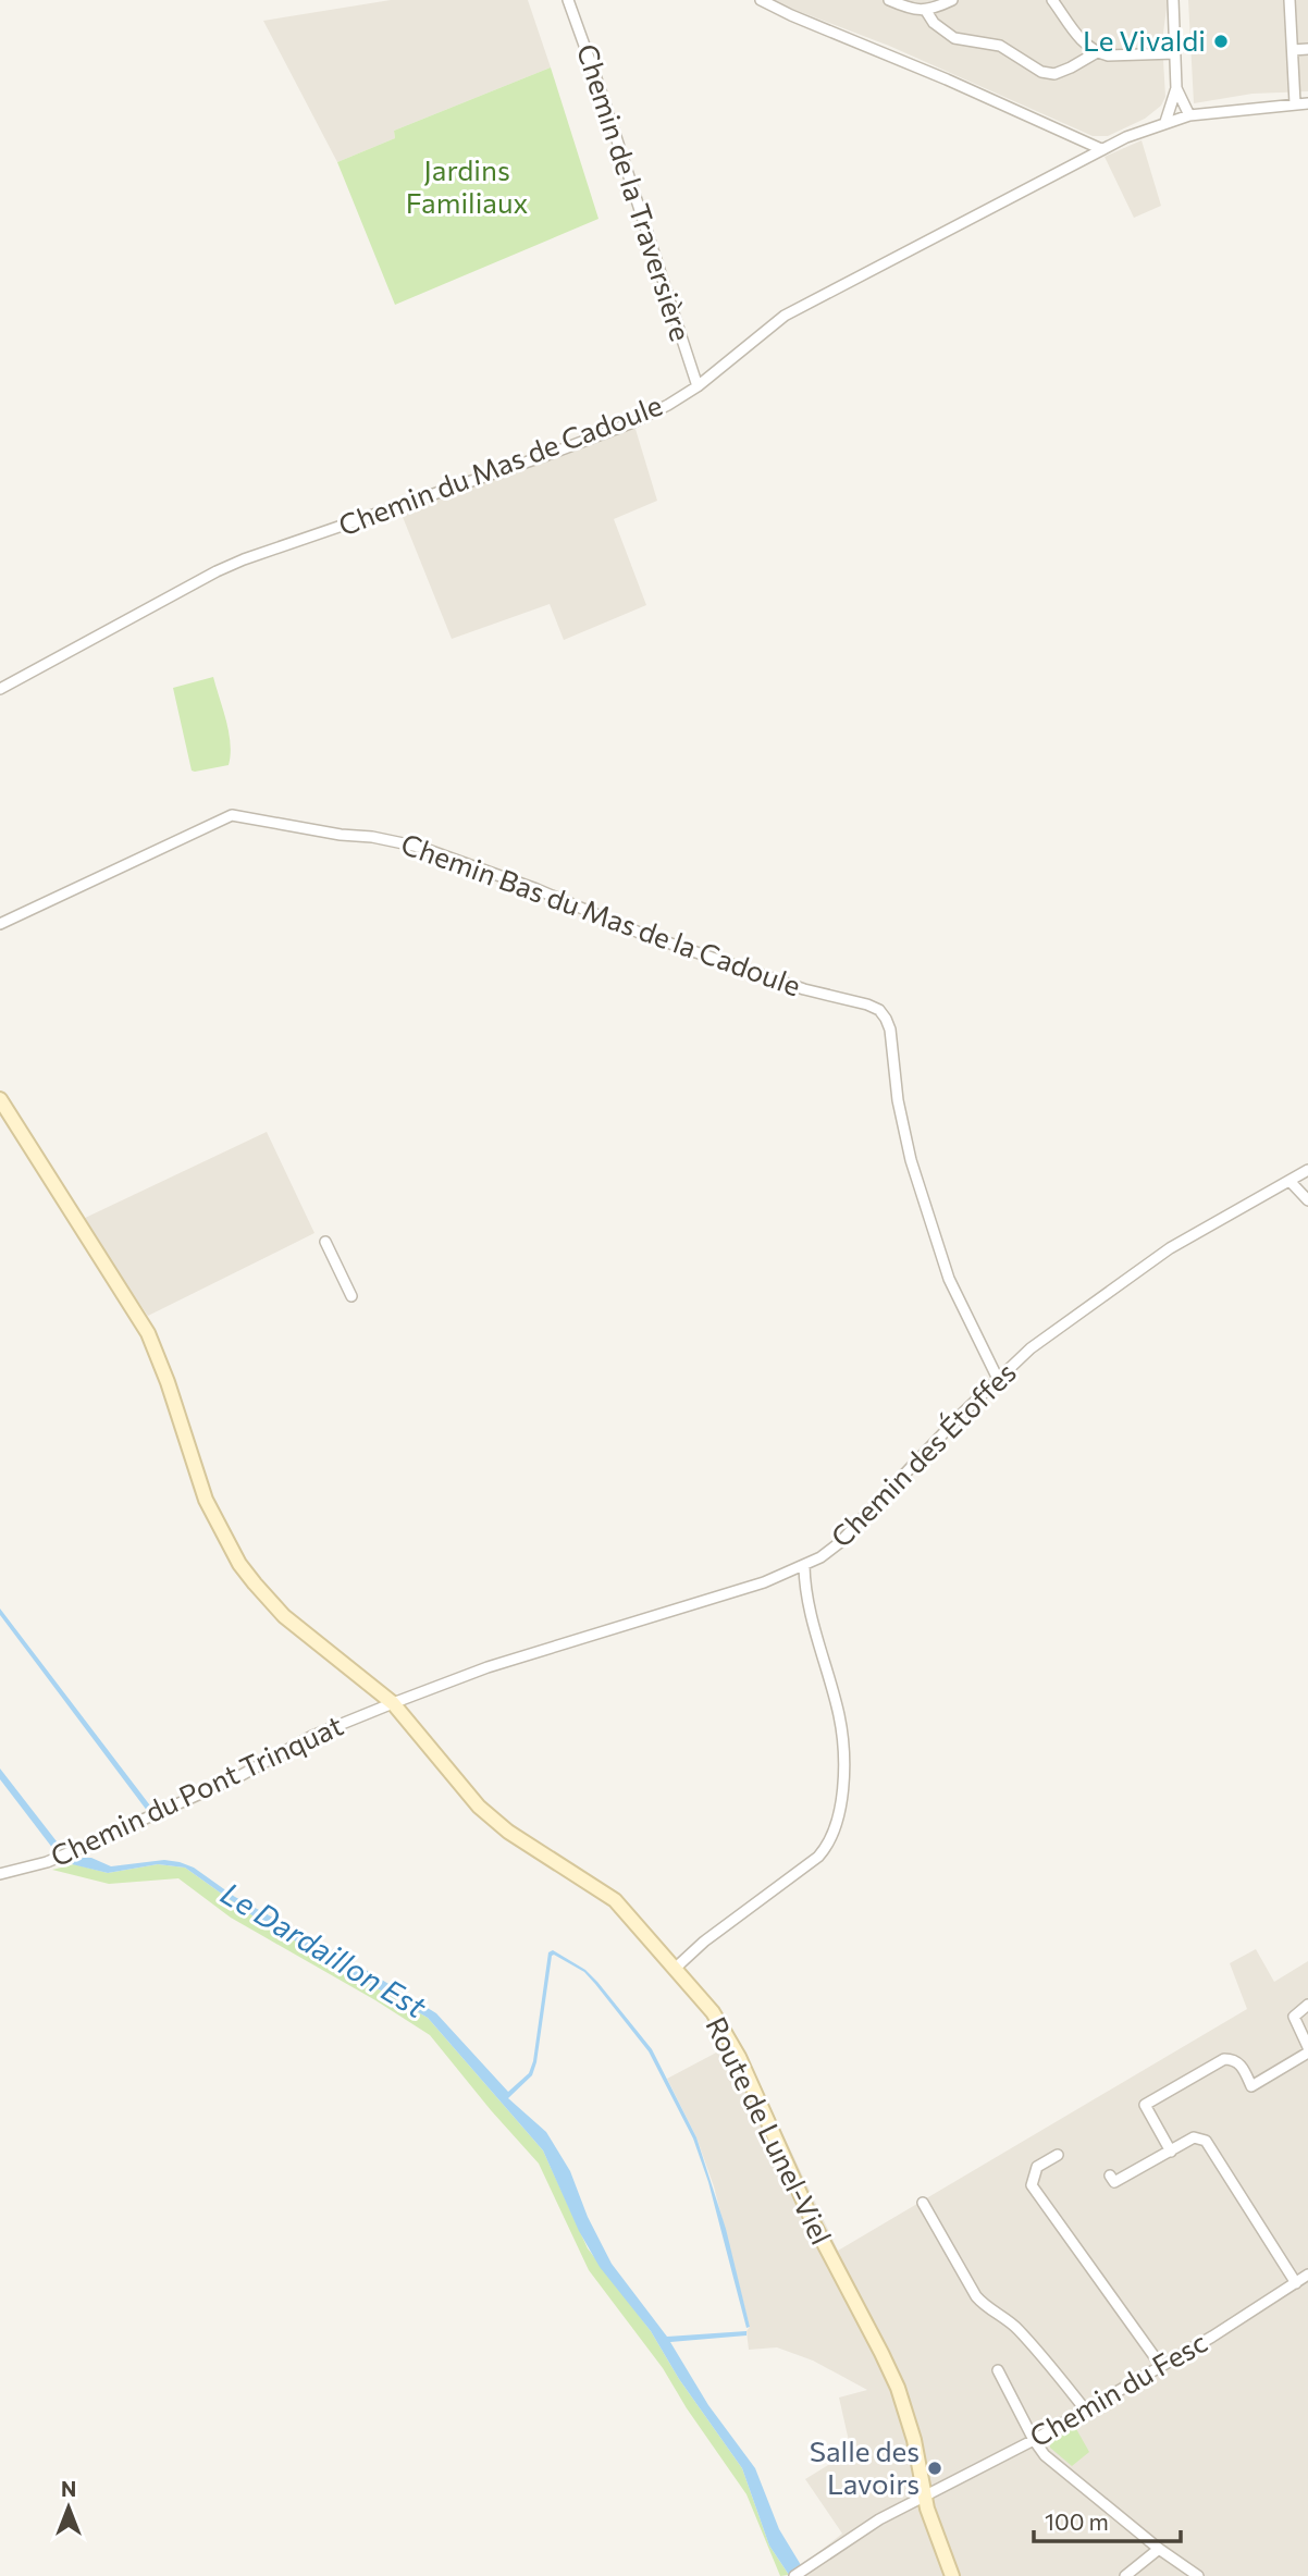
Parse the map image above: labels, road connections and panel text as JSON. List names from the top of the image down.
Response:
{
  "streets": {
    "street": [
      "Chemin de la Traversière",
      "Chemin du Mas de Cadoule",
      "Chemin Bas du Mas de la Cadoule",
      "Chemin des Étoffes",
      "Chemin du Pont Trinquat",
      "Route de Lunel-Viel",
      "Chemin du Fesc"
    ]
  },
  "crossings": [
    ["Chemin de la Traversière", "Chemin du Mas de Cadoule"],
    ["Chemin Bas du Mas de la Cadoule", "Chemin des Étoffes"],
    ["Chemin des Étoffes", "Chemin du Pont Trinquat"],
    ["Chemin des Étoffes", "Route de Lunel-Viel"],
    ["Chemin du Pont Trinquat", "Route de Lunel-Viel"],
    ["Route de Lunel-Viel", "Chemin du Fesc"]
  ],
  "water": ["Le Dardaillon Est"],
  "parks": ["Jardins Familiaux"],
  "places": ["Le Vivaldi", "Salle des Lavoirs"],
  "scale_bar": "100 m",
  "north": "top"
}
